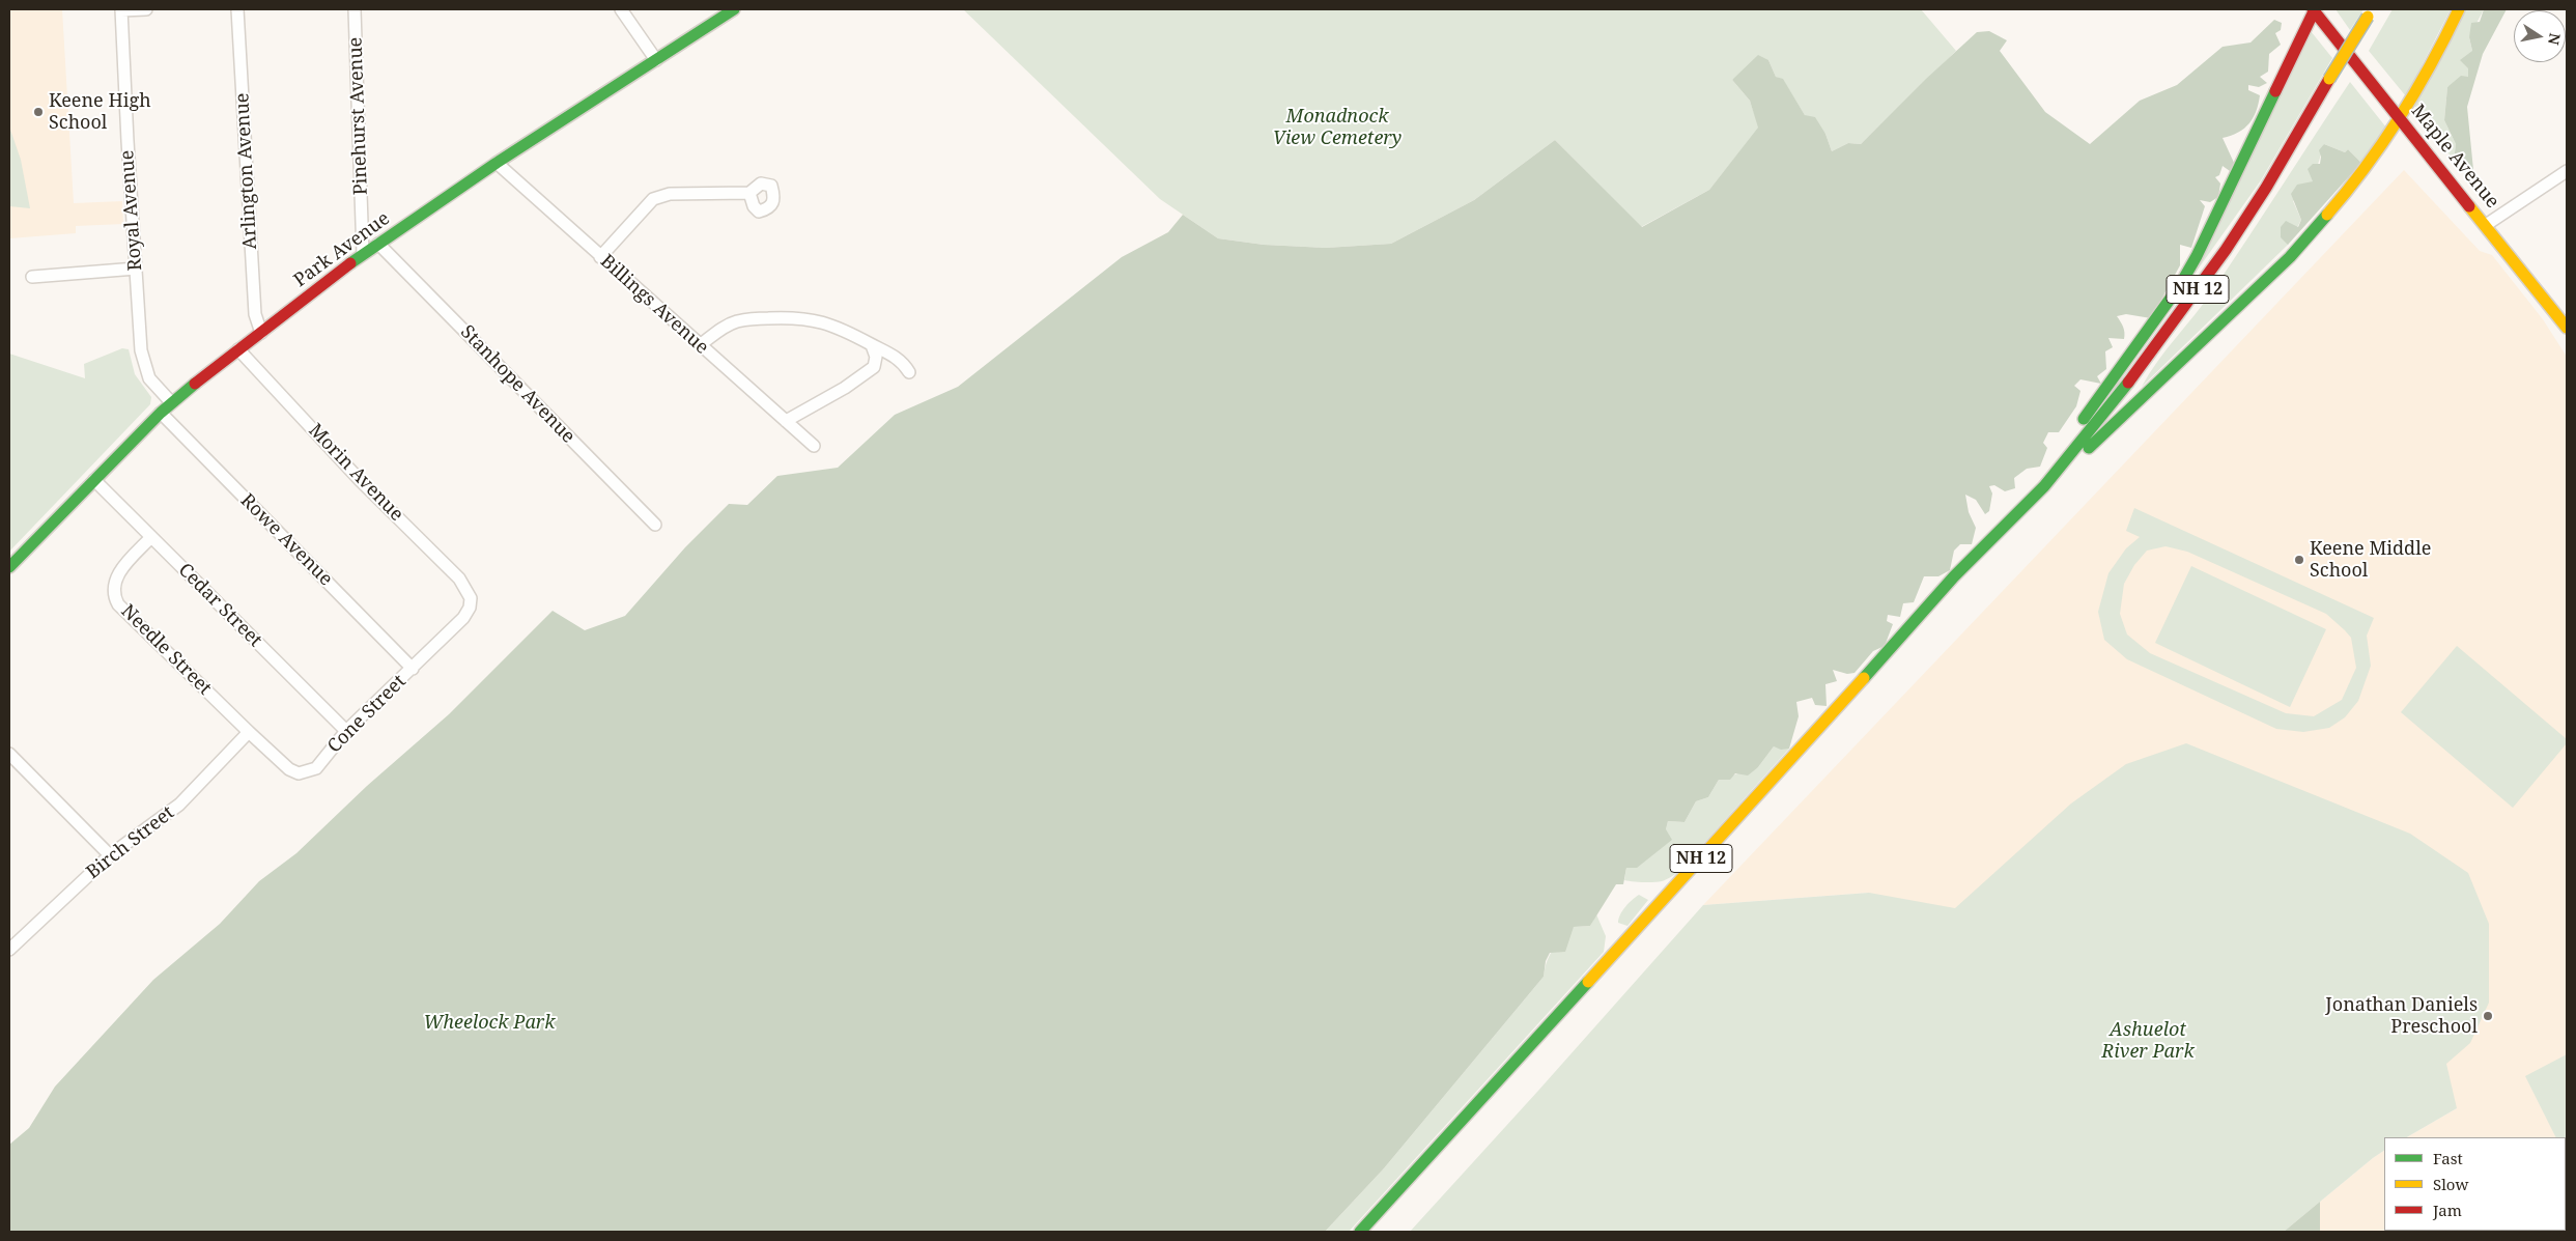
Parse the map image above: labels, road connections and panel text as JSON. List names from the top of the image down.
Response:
{
  "streets": {
    "main road": ["Maple Avenue", "Park Avenue", "NH 12"],
    "street": [
      "Pinehurst Avenue",
      "Arlington Avenue",
      "Royal Avenue",
      "Billings Avenue",
      "Stanhope Avenue",
      "Morin Avenue",
      "Rowe Avenue",
      "Cedar Street",
      "Needle Street",
      "Cone Street",
      "Birch Street"
    ]
  },
  "crossings": [
    ["Pinehurst Avenue", "Park Avenue"],
    ["Arlington Avenue", "Park Avenue"],
    ["Royal Avenue", "Park Avenue"],
    ["Park Avenue", "Billings Avenue"],
    ["Park Avenue", "Stanhope Avenue"],
    ["Park Avenue", "Morin Avenue"],
    ["Park Avenue", "Rowe Avenue"],
    ["Park Avenue", "Cedar Street"],
    ["Morin Avenue", "Cone Street"],
    ["Rowe Avenue", "Cone Street"],
    ["Cedar Street", "Needle Street"],
    ["Cedar Street", "Cone Street"],
    ["Needle Street", "Cone Street"],
    ["Needle Street", "Birch Street"],
    ["Cone Street", "Birch Street"]
  ],
  "parks": ["Monadnock View Cemetery", "Wheelock Park", "Ashuelot River Park"],
  "places": ["Keene High School", "Keene Middle School", "Jonathan Daniels Preschool"],
  "legend": ["Fast", "Slow", "Jam"],
  "north": "right"
}
